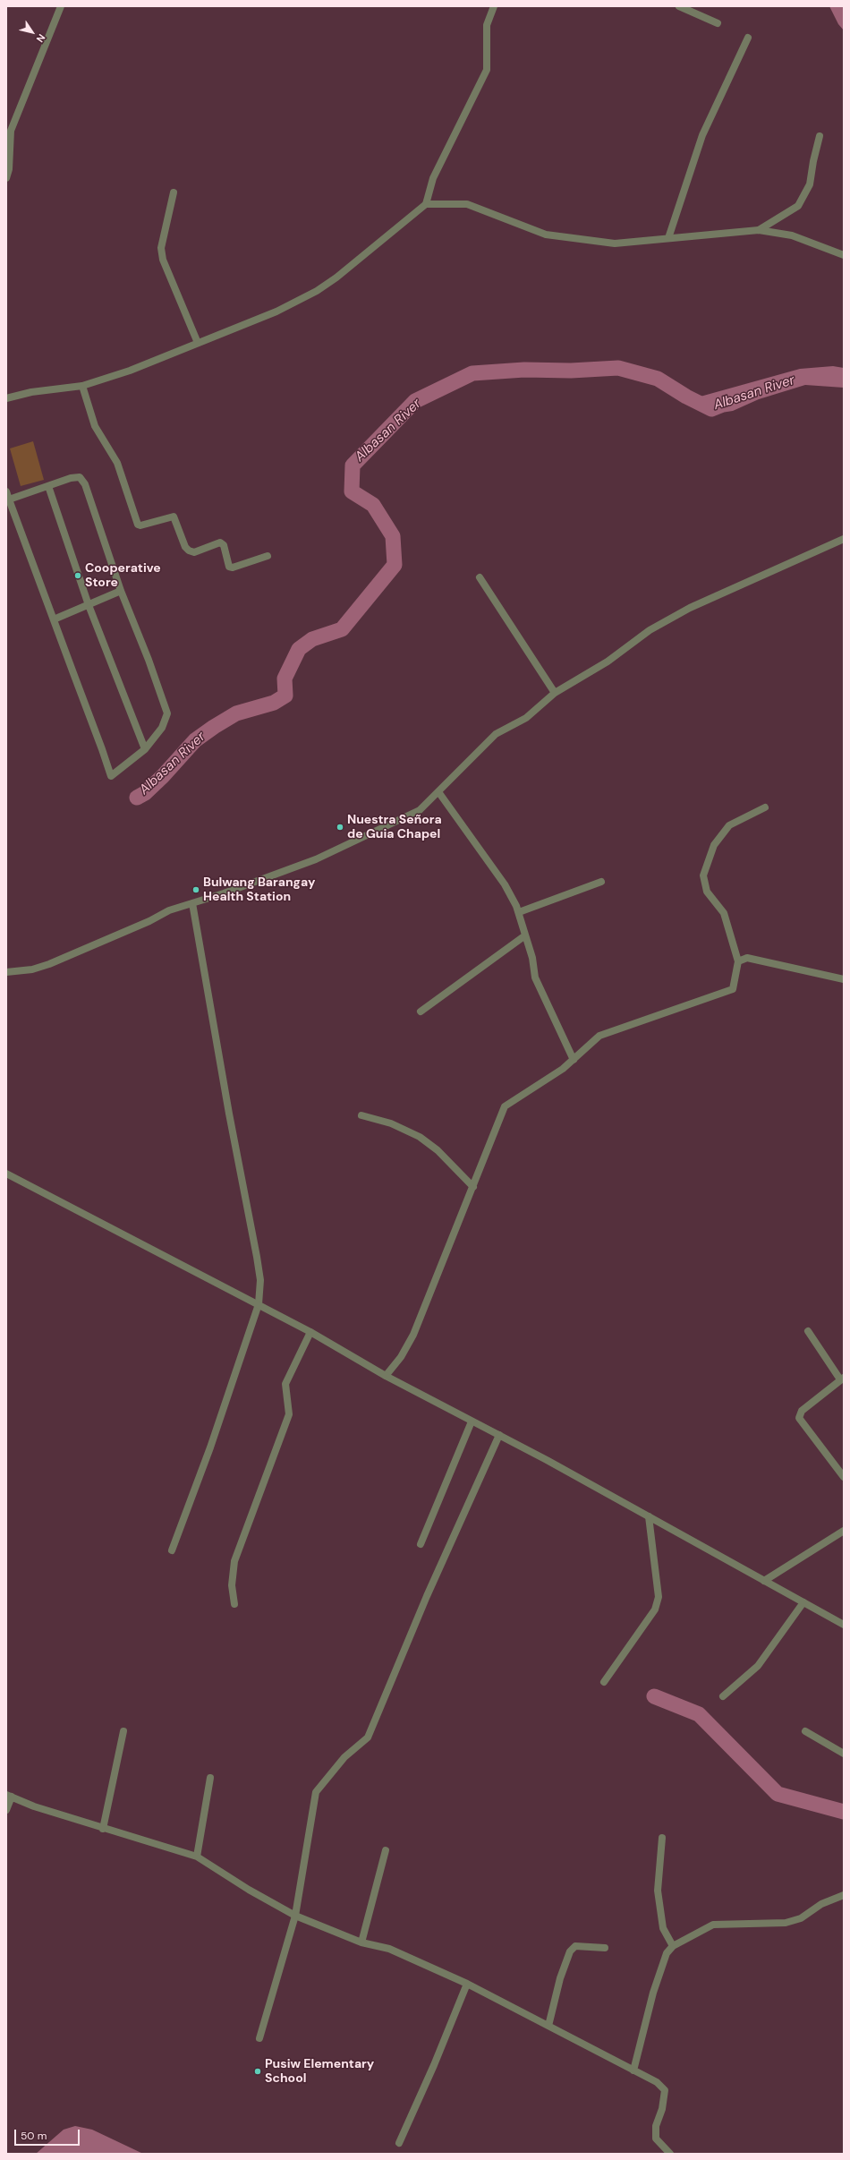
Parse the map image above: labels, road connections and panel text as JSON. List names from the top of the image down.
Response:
{
  "water": ["Albasan River"],
  "places": [
    "Cooperative Store",
    "Nuestra Señora de Guia Chapel",
    "Bulwang Barangay Health Station",
    "Pusiw Elementary School"
  ],
  "scale_bar": "50 m",
  "north": "bottom right"
}
